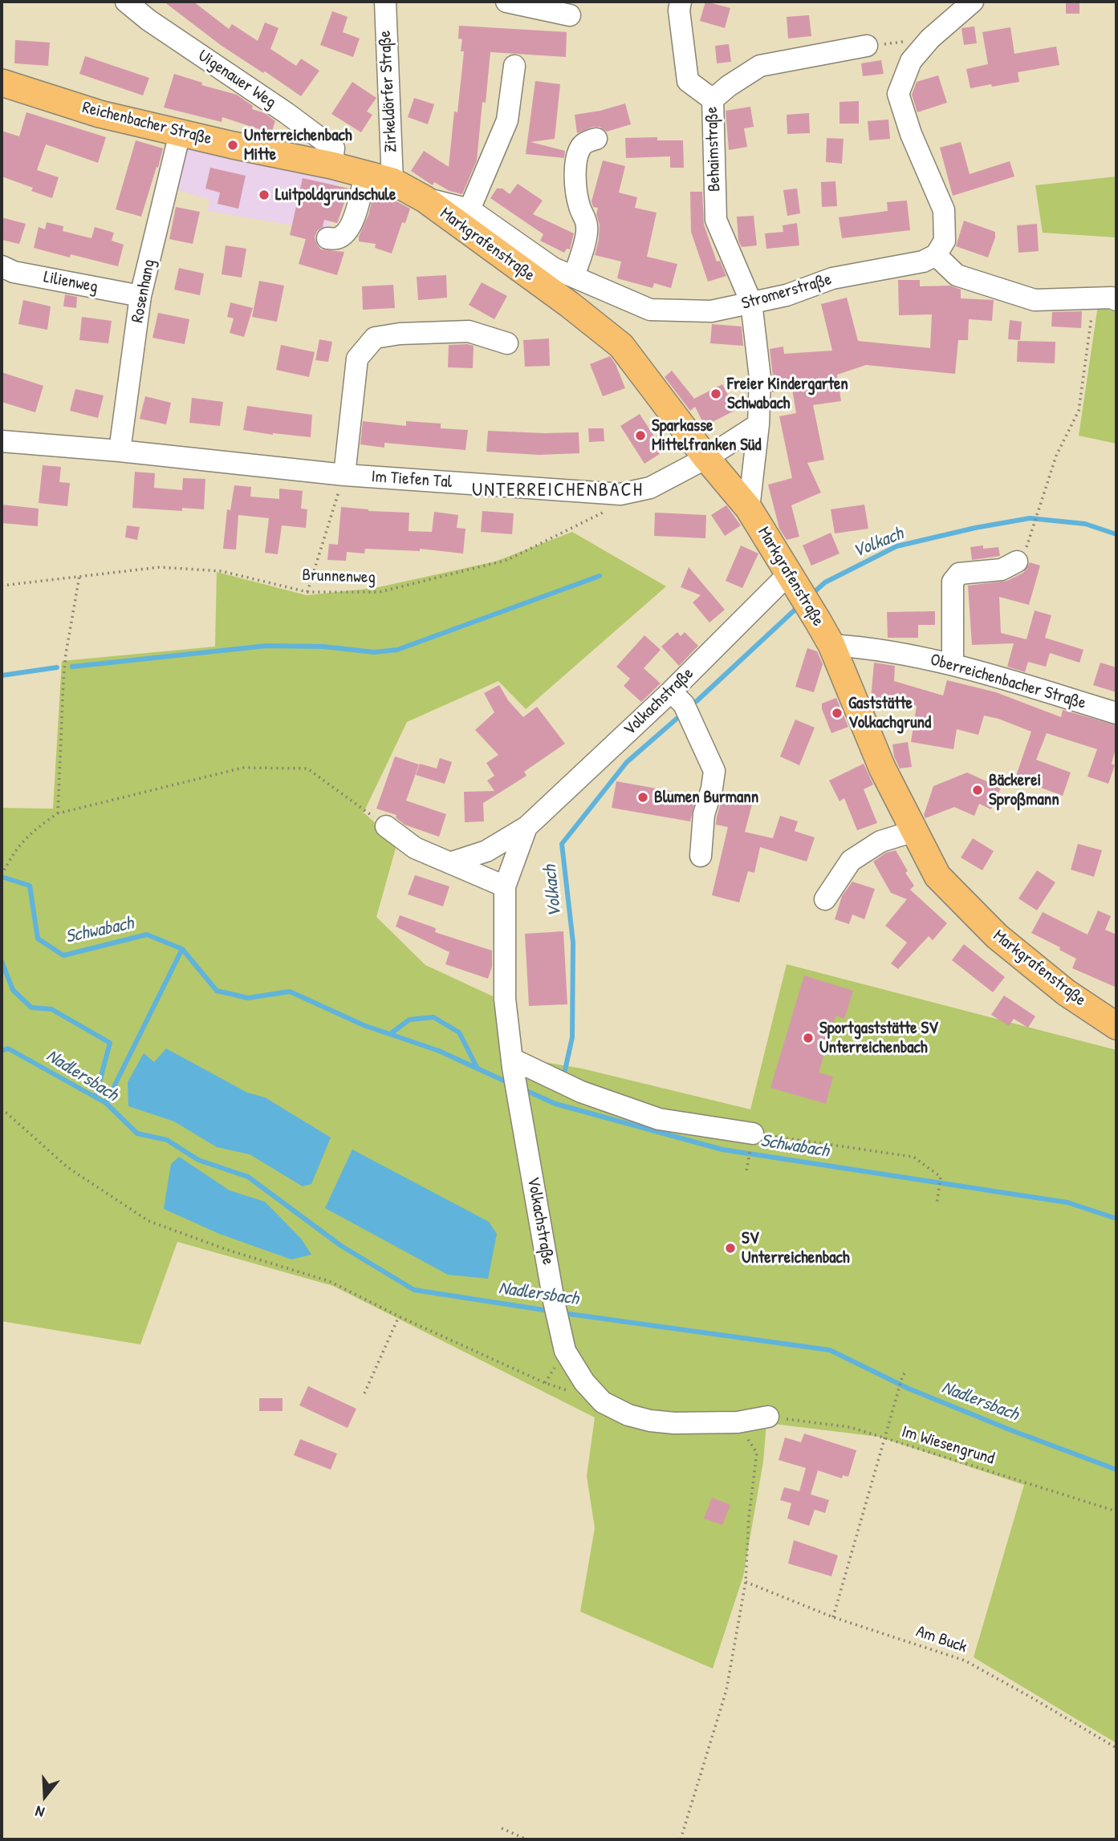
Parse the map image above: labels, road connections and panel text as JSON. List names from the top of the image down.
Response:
{
  "streets": {
    "main road": ["Reichenbacher Straße", "Markgrafenstraße"],
    "street": [
      "Uigenauer Weg",
      "Zirkeldörfer Straße",
      "Behaimstraße",
      "Lilienweg",
      "Rosenhang",
      "Stromerstraße",
      "Im Tiefen Tal",
      "Oberreichenbacher Straße",
      "Volkachstraße"
    ],
    "path": ["Brunnenweg", "Im Wiesengrund", "Am Buck"]
  },
  "crossings": [
    ["Uigenauer Weg", "Reichenbacher Straße"],
    ["Zirkeldörfer Straße", "Reichenbacher Straße"],
    ["Zirkeldörfer Straße", "Markgrafenstraße"],
    ["Reichenbacher Straße", "Markgrafenstraße"],
    ["Reichenbacher Straße", "Rosenhang"],
    ["Behaimstraße", "Markgrafenstraße"],
    ["Behaimstraße", "Stromerstraße"],
    ["Behaimstraße", "Im Tiefen Tal"],
    ["Markgrafenstraße", "Stromerstraße"],
    ["Markgrafenstraße", "Im Tiefen Tal"],
    ["Markgrafenstraße", "Oberreichenbacher Straße"],
    ["Markgrafenstraße", "Volkachstraße"],
    ["Lilienweg", "Rosenhang"],
    ["Rosenhang", "Im Tiefen Tal"],
    ["Im Tiefen Tal", "Brunnenweg"],
    ["Volkachstraße", "Im Wiesengrund"]
  ],
  "districts": ["UNTERREICHENBACH"],
  "water": ["Volkach", "Schwabach", "Nadlersbach"],
  "places": [
    "Unterreichenbach Mitte",
    "Luitpoldgrundschule",
    "Freier Kindergarten Schwabach",
    "Sparkasse Mittelfranken Süd",
    "Gaststätte Volkachgrund",
    "Bäckerei Sproßmann",
    "Blumen Burmann",
    "Sportgaststätte SV Unterreichenbach",
    "SV Unterreichenbach"
  ],
  "north": "bottom"
}
